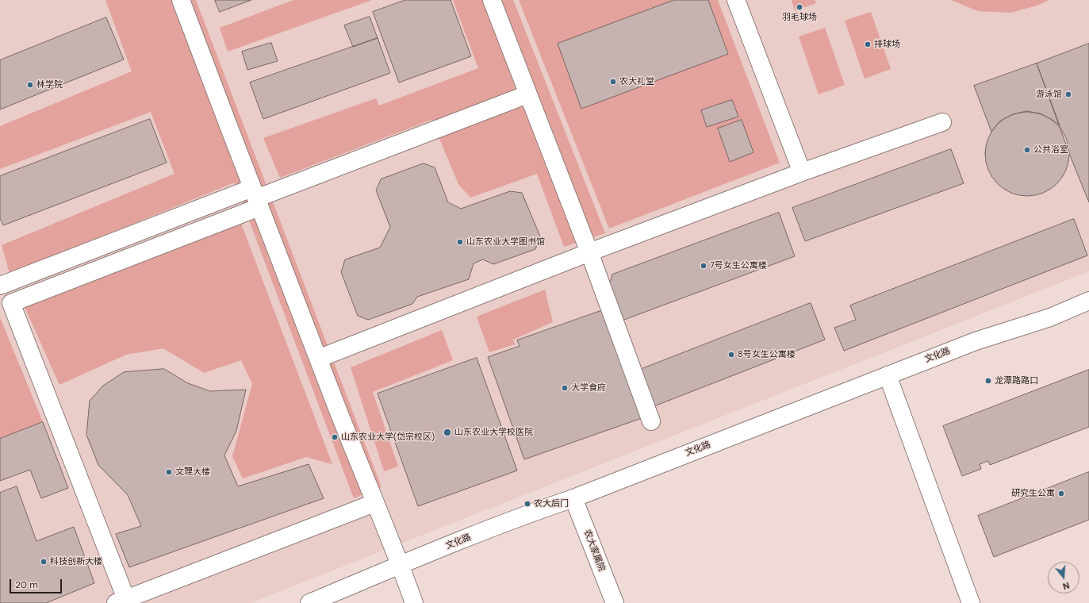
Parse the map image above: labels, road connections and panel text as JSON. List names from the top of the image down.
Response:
{
  "streets": {
    "street": ["文化路", "农大家属院"]
  },
  "crossings": [
    ["文化路", "农大家属院"]
  ],
  "places": [
    "羽毛球场",
    "排球场",
    "农大礼堂",
    "林学院",
    "游泳馆",
    "公共浴室",
    "山东农业大学图书馆",
    "7号女生公寓楼",
    "8号女生公寓楼",
    "龙潭路路口",
    "大学食府",
    "山东农业大学校医院",
    "山东农业大学(岱宗校区)",
    "文理大楼",
    "研究生公寓",
    "农大后门",
    "科技创新大楼"
  ],
  "scale_bar": "20 m",
  "north": "bottom"
}
